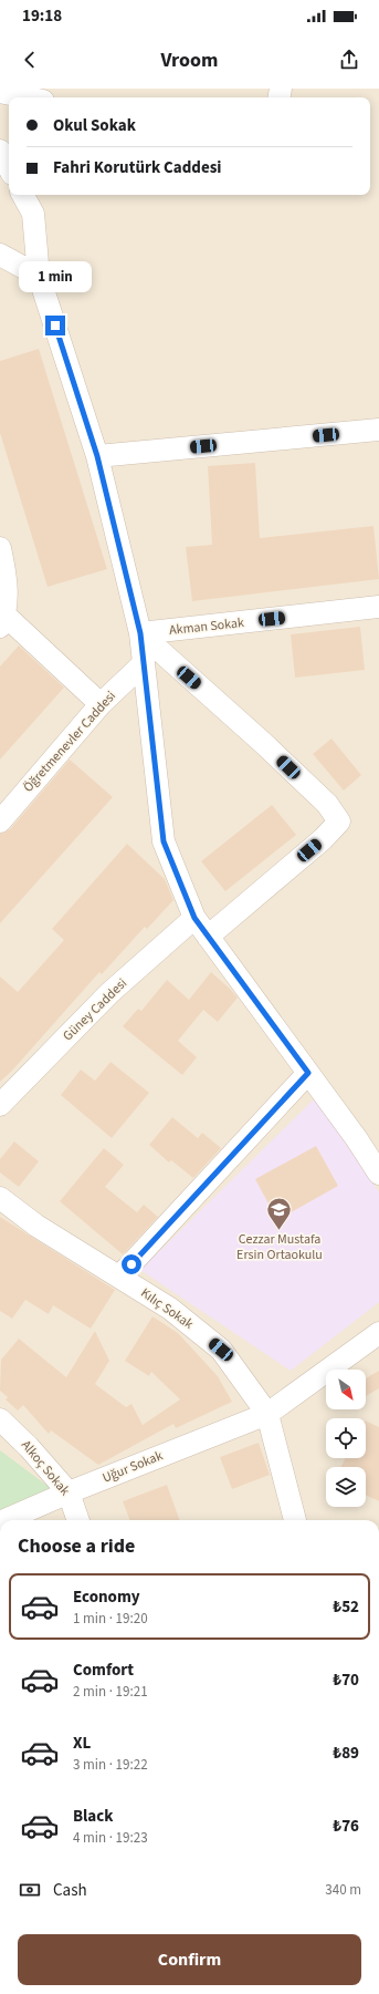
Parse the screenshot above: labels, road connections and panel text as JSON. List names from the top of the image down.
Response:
{
  "streets": {
    "street": [
      "Akman Sokak",
      "Öğretmenevler Caddesi",
      "Güney Caddesi",
      "Kılıç Sokak",
      "Uğur Sokak",
      "Alkoç Sokak"
    ]
  },
  "crossings": [
    ["Kılıç Sokak", "Uğur Sokak"],
    ["Uğur Sokak", "Alkoç Sokak"]
  ],
  "places": {
    "school or university": ["Cezzar Mustafa Ersin Ortaokulu"]
  },
  "north": "bottom right",
  "page": {
    "status": "19:18",
    "header": "Vroom",
    "banner": ["Okul Sokak", "Fahri Korutürk Caddesi"],
    "bubble": "1 min",
    "heading": "Choose a ride",
    "list": [
      {
        "name": "Economy",
        "note": "1 min · 19:20",
        "value": "₺52"
      },
      {
        "name": "Comfort",
        "note": "2 min · 19:21",
        "value": "₺70"
      },
      {
        "name": "XL",
        "note": "3 min · 19:22",
        "value": "₺89"
      },
      {
        "name": "Black",
        "note": "4 min · 19:23",
        "value": "₺76"
      }
    ],
    "pay": ["Cash", "340 m"],
    "buttons": "Confirm"
  }
}
